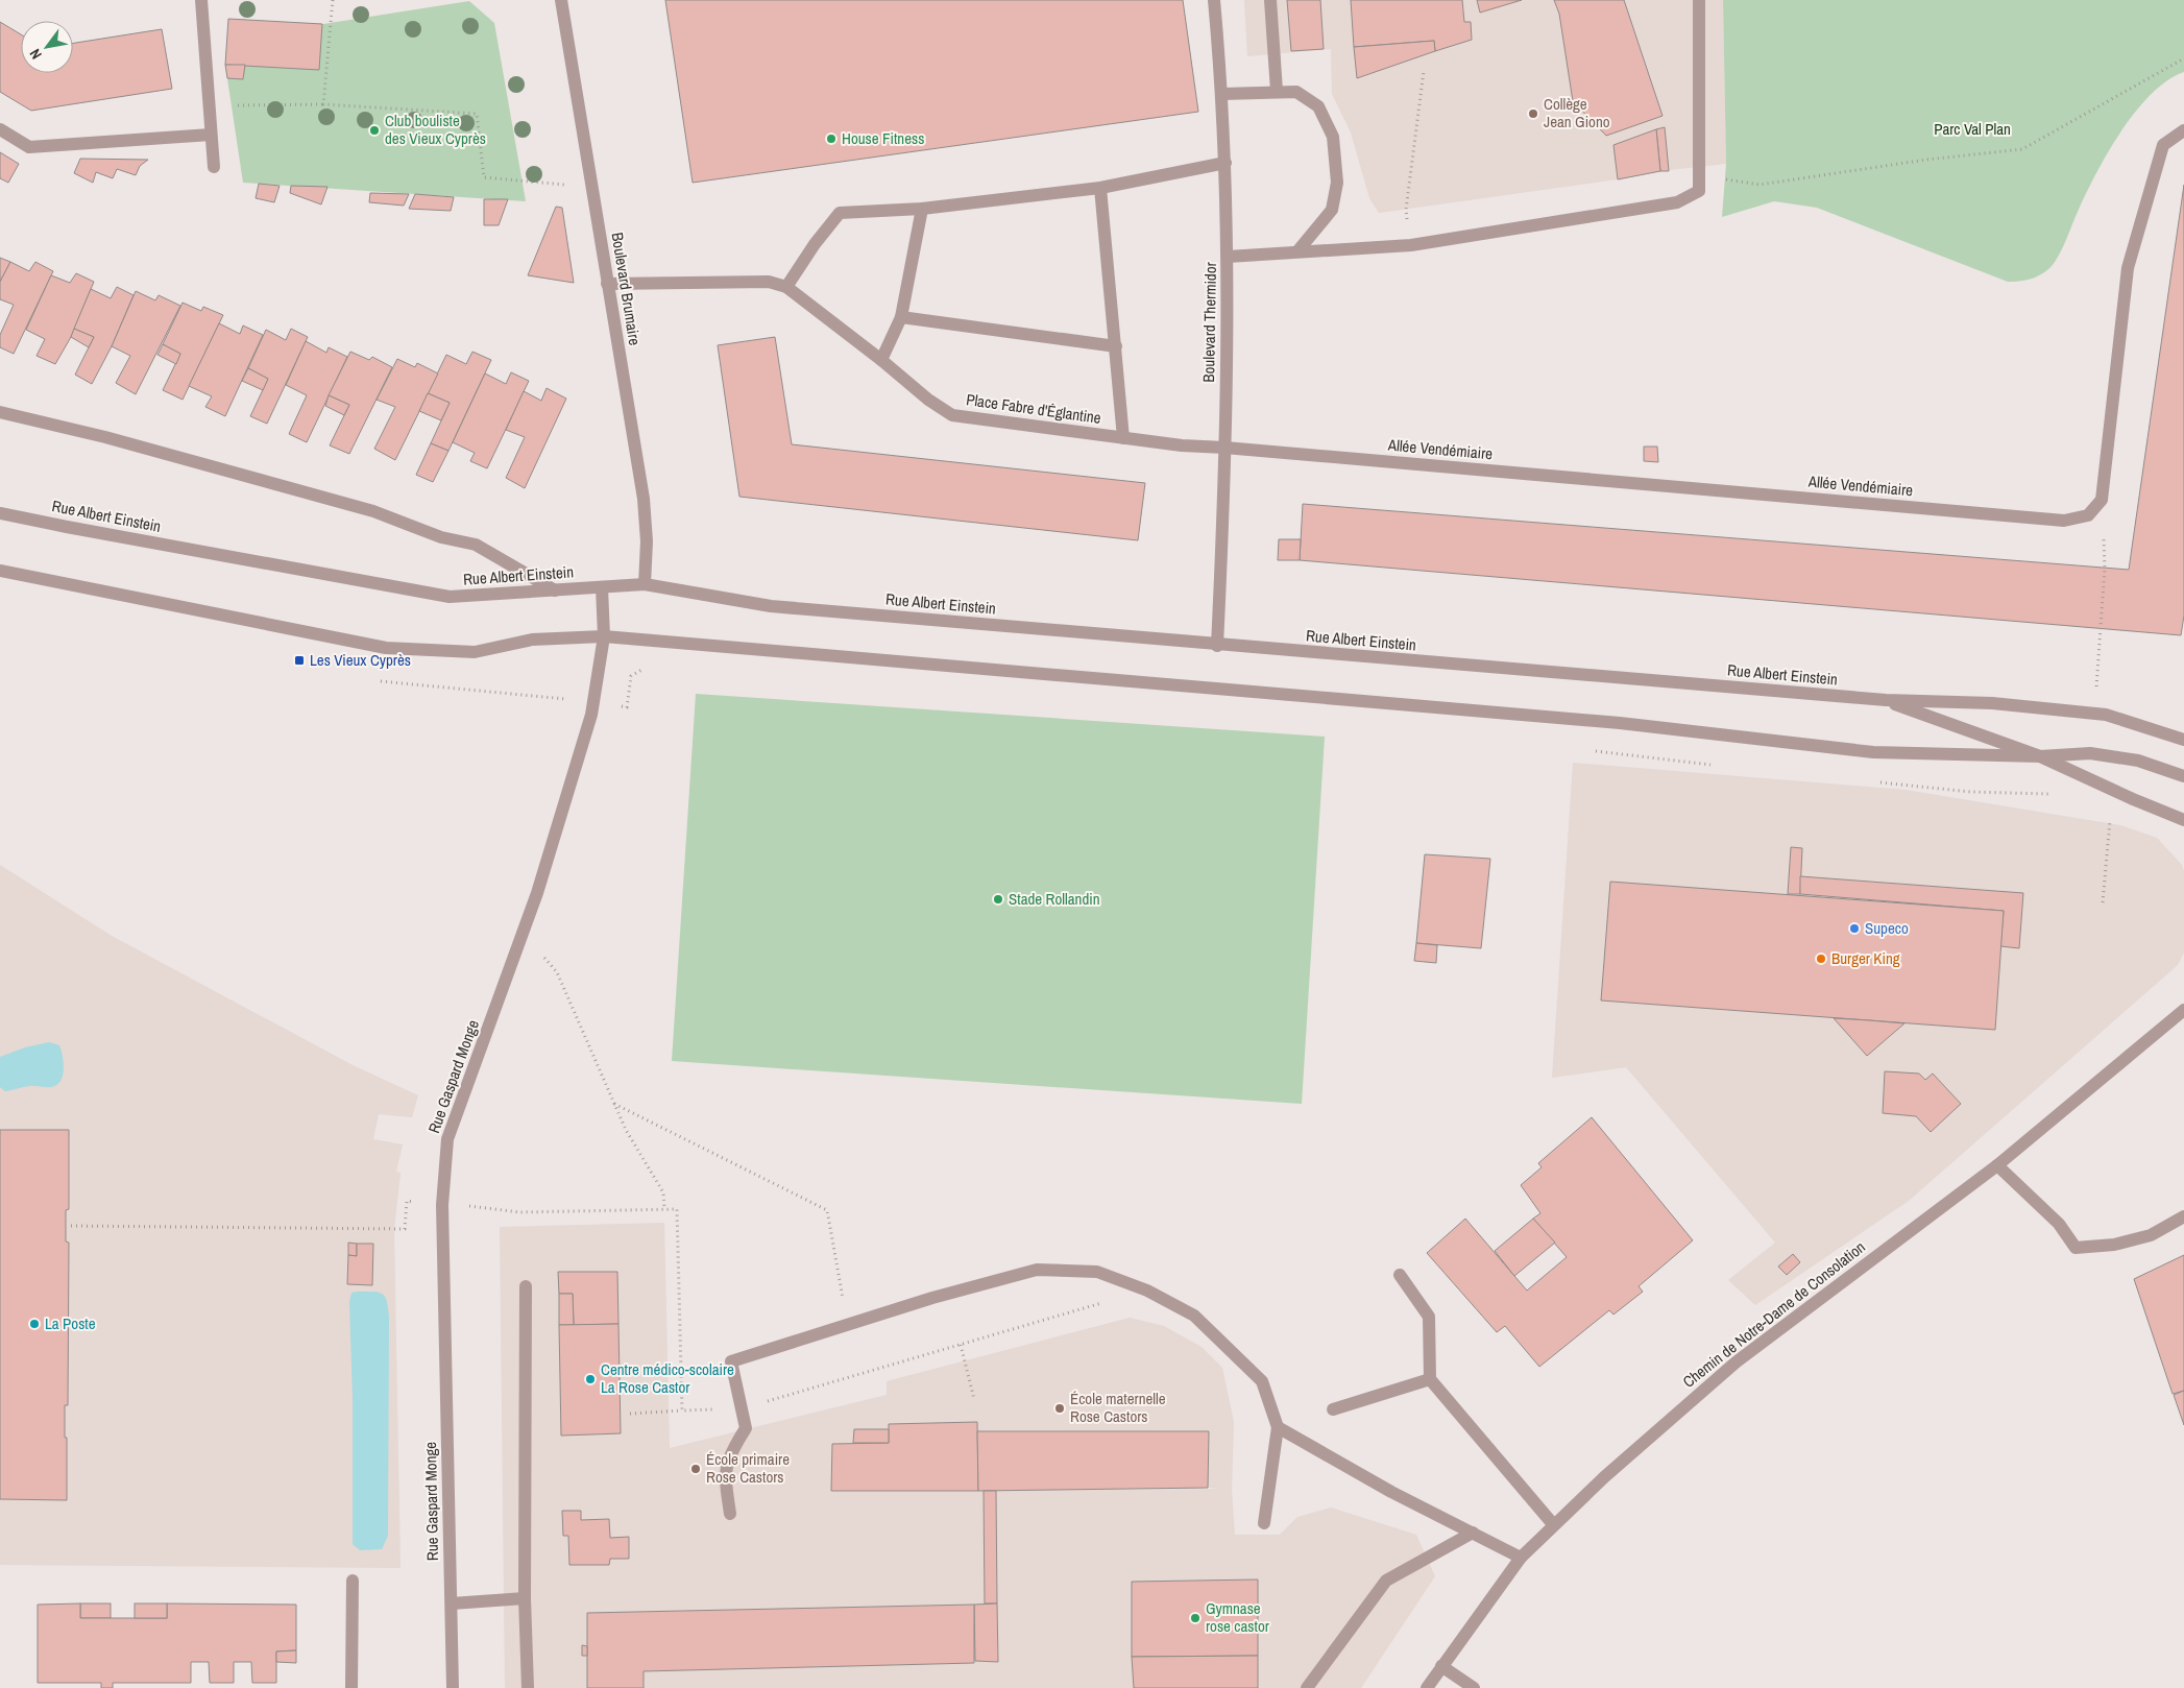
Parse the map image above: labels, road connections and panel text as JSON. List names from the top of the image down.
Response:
{
  "streets": {
    "street": [
      "Boulevard Brumaire",
      "Boulevard Thermidor",
      "Place Fabre d'Églantine",
      "Allée Vendémiaire",
      "Rue Albert Einstein",
      "Rue Gaspard Monge",
      "Chemin de Notre-Dame de Consolation"
    ]
  },
  "crossings": [
    ["Boulevard Brumaire", "Place Fabre d'Églantine"],
    ["Boulevard Brumaire", "Rue Albert Einstein"],
    ["Boulevard Thermidor", "Place Fabre d'Églantine"],
    ["Boulevard Thermidor", "Allée Vendémiaire"],
    ["Boulevard Thermidor", "Rue Albert Einstein"],
    ["Place Fabre d'Églantine", "Allée Vendémiaire"],
    ["Rue Albert Einstein", "Rue Gaspard Monge"]
  ],
  "parks": ["Parc Val Plan"],
  "places": {
    "other": [
      "Collège Jean Giono",
      "Club bouliste des Vieux Cyprès",
      "House Fitness",
      "Stade Rollandin",
      "Supeco",
      "Burger King",
      "La Poste",
      "Centre médico-scolaire La Rose Castor",
      "École maternelle Rose Castors",
      "École primaire Rose Castors",
      "Gymnase rose castor"
    ],
    "transit": ["Les Vieux Cyprès"]
  },
  "north": "bottom left"
}
